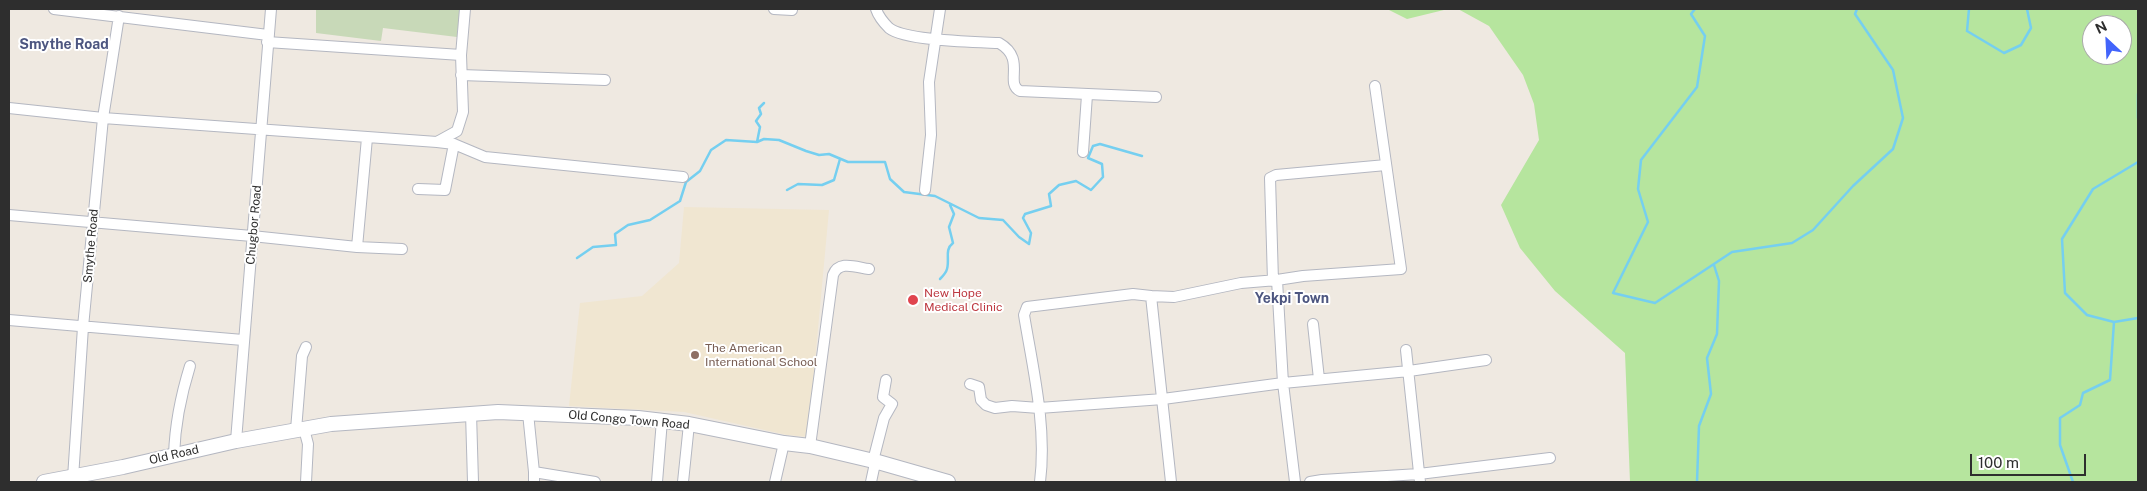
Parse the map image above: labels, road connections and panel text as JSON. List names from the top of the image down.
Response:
{
  "streets": {
    "street": [
      "Chugbor Road",
      "Smythe Road",
      "Old Congo Town Road",
      "Old Road"
    ]
  },
  "crossings": [
    ["Chugbor Road", "Old Road"],
    ["Smythe Road", "Old Road"],
    ["Old Congo Town Road", "Old Road"]
  ],
  "districts": ["Smythe Road", "Yekpi Town"],
  "places": ["New Hope Medical Clinic", "The American International School"],
  "scale_bar": "100 m",
  "north": "top left"
}
